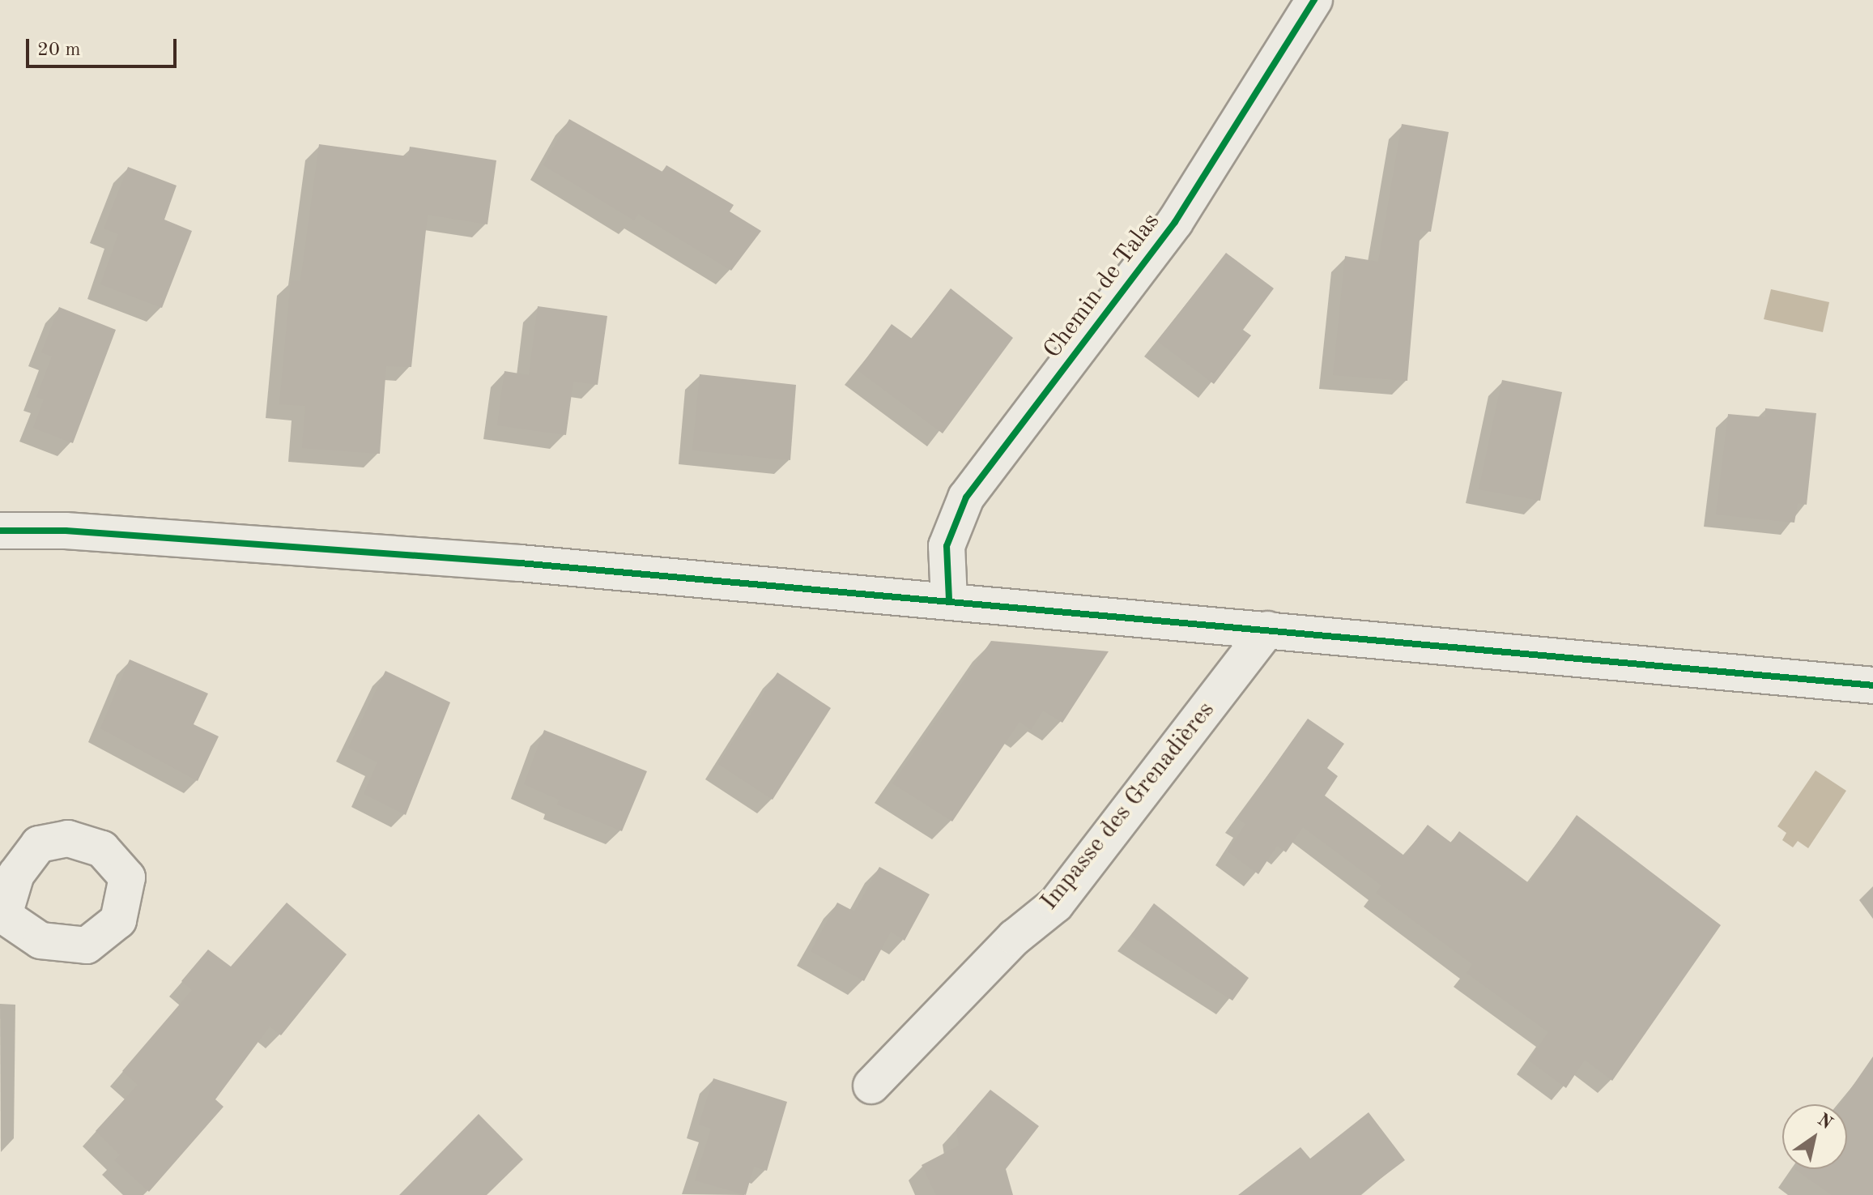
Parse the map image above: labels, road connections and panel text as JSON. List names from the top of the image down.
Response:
{
  "streets": {
    "main road": ["Chemin de Talas", "Impasse des Grenadières"]
  },
  "scale_bar": "20 m",
  "north": "top right"
}
